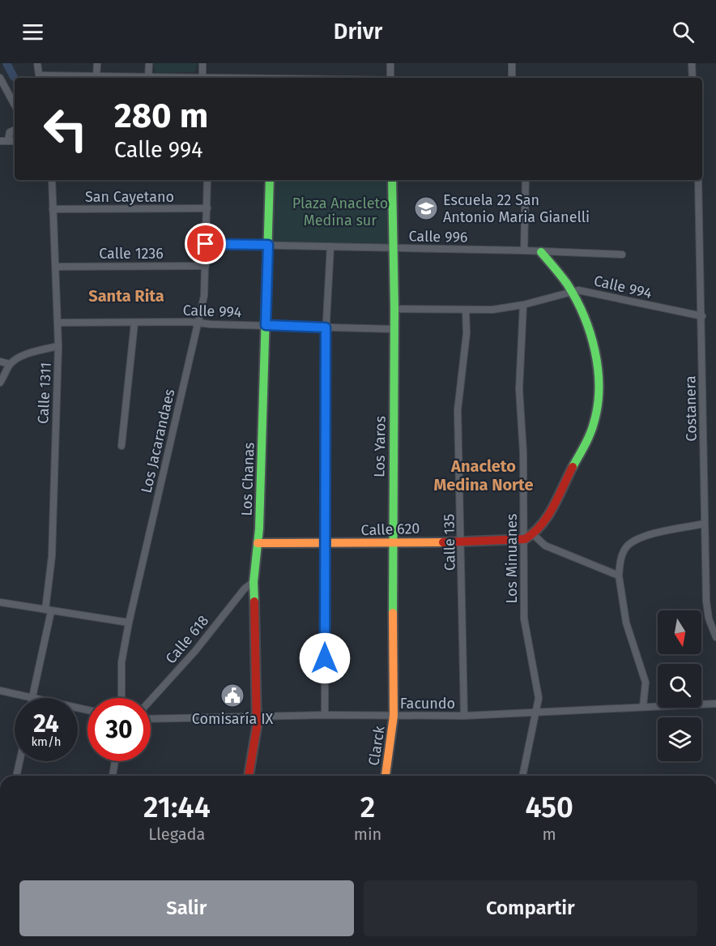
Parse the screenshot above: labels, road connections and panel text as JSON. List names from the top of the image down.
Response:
{
  "streets": {
    "street": [
      "San Cayetano",
      "Calle 996",
      "Calle 1236",
      "Calle 994",
      "Calle 1311",
      "Costanera",
      "Los Jacarandaes",
      "Los Yaros",
      "Los Chanas",
      "Calle 620",
      "Calle 135",
      "Los Minuanes",
      "Calle 618",
      "Facundo",
      "Clarck"
    ]
  },
  "crossings": [
    ["San Cayetano", "Calle 1311"],
    ["San Cayetano", "Los Jacarandaes"],
    ["Calle 996", "Los Jacarandaes"],
    ["Calle 996", "Los Yaros"],
    ["Calle 996", "Los Chanas"],
    ["Calle 1236", "Calle 1311"],
    ["Calle 1236", "Los Jacarandaes"],
    ["Calle 994", "Calle 1311"],
    ["Calle 994", "Costanera"],
    ["Calle 994", "Los Jacarandaes"],
    ["Calle 994", "Los Yaros"],
    ["Calle 994", "Los Chanas"],
    ["Calle 994", "Calle 135"],
    ["Calle 994", "Los Minuanes"],
    ["Los Yaros", "Calle 620"],
    ["Los Yaros", "Facundo"],
    ["Los Yaros", "Clarck"],
    ["Los Chanas", "Calle 620"],
    ["Los Chanas", "Calle 618"],
    ["Los Chanas", "Facundo"],
    ["Calle 620", "Calle 135"],
    ["Calle 620", "Los Minuanes"],
    ["Calle 135", "Facundo"],
    ["Los Minuanes", "Facundo"],
    ["Facundo", "Clarck"]
  ],
  "districts": ["Santa Rita", "Anacleto Medina Norte"],
  "parks": ["Plaza Anacleto Medina sur"],
  "places": {
    "school or university": ["Escuela 22 San Antonio Maria Gianelli"],
    "public building": ["Comisaría IX"]
  },
  "north": "bottom",
  "page": {
    "header": "Drivr",
    "turn": ["280 m", "Calle 994"],
    "speed": "24 km/h",
    "limit": "30",
    "eta": [
      "21:44",
      "Llegada",
      "2",
      "min",
      "450",
      "m"
    ],
    "buttons": ["Salir", "Compartir"]
  }
}
